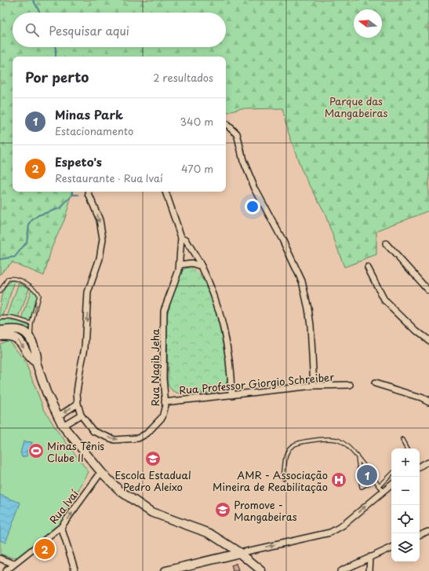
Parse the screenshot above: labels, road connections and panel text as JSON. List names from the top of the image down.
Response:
{
  "streets": {
    "street": ["Rua Nagib Jeha", "Rua Professor Giorgio Schreiber", "Rua Ivaí"]
  },
  "crossings": [
    ["Rua Nagib Jeha", "Rua Professor Giorgio Schreiber"]
  ],
  "one_way": ["Rua Ivaí"],
  "parks": ["Parque das Mangabeiras"],
  "places": {
    "sports": ["Minas Tênis Clube II"],
    "school or university": ["Escola Estadual Pedro Aleixo", "Promove - Mangabeiras"],
    "hospital": ["AMR - Associação Mineira de Reabilitação"]
  },
  "north": "left",
  "page": {
    "search": "Pesquisar aqui",
    "heading": ["Por perto", "2 resultados"],
    "list": [
      {
        "mark": "1",
        "name": "Minas Park",
        "note": "Estacionamento",
        "value": "340 m"
      },
      {
        "mark": "2",
        "name": "Espeto's",
        "note": "Restaurante · Rua Ivaí",
        "value": "470 m"
      }
    ],
    "map_buttons": ["+", "−"],
    "pins": ["1", "2"]
  }
}
